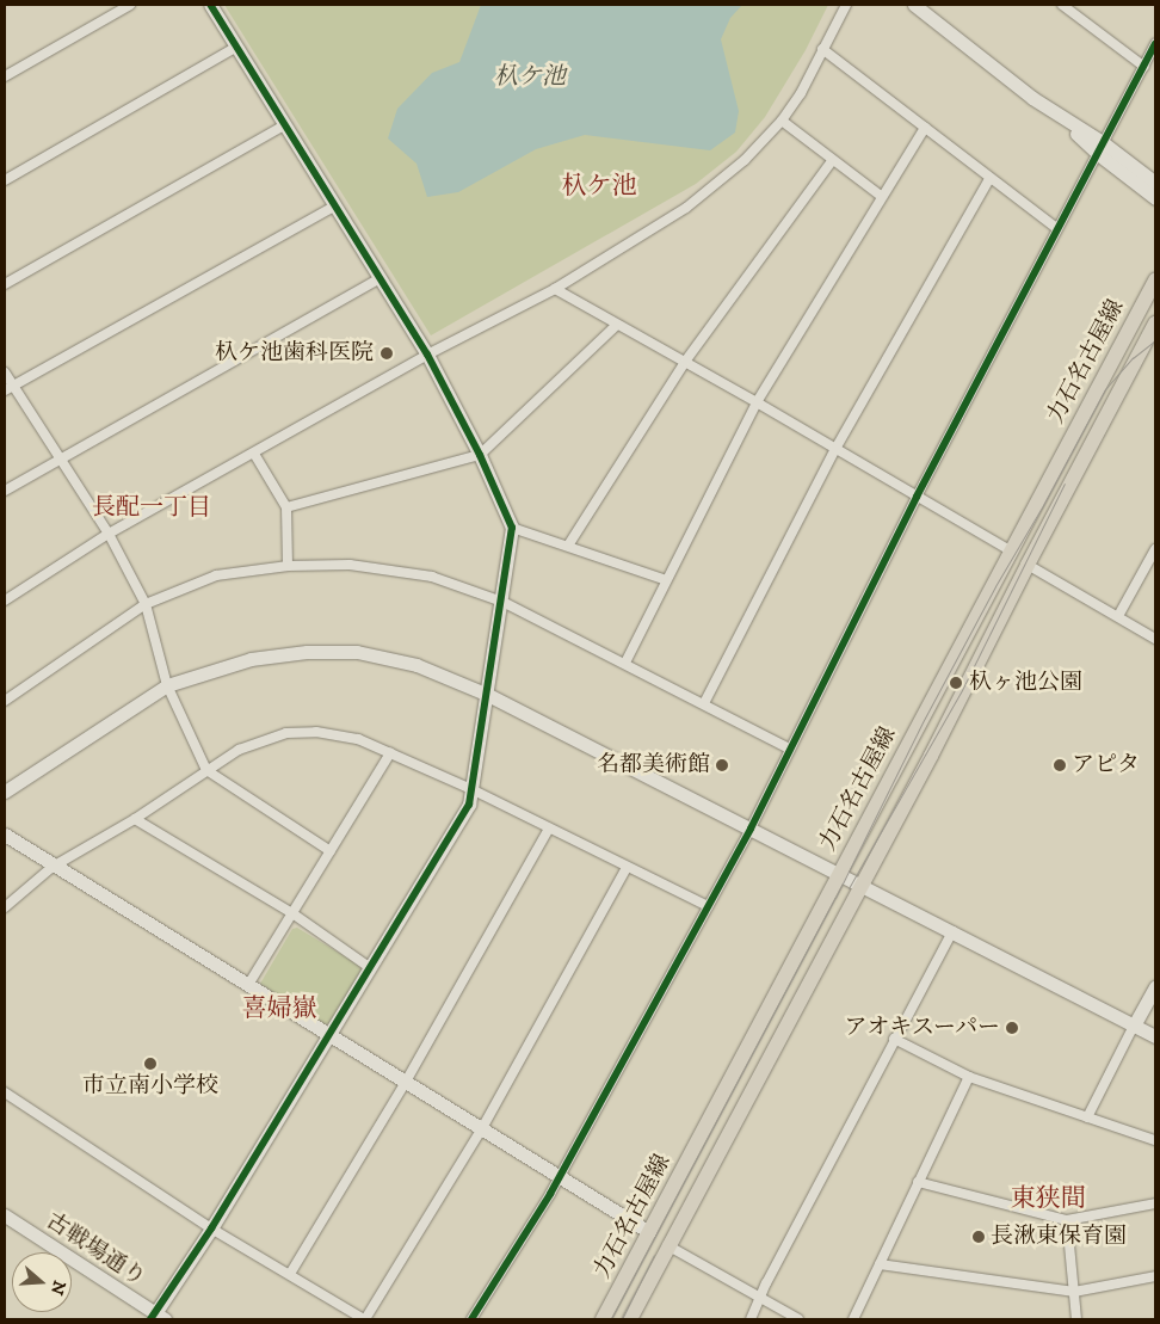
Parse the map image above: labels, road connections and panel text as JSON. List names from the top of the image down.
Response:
{
  "streets": {
    "main road": ["力石名古屋線"],
    "street": ["古戦場通り"]
  },
  "districts": [
    "杁ケ池",
    "長配一丁目",
    "喜婦嶽",
    "東狭間"
  ],
  "water": ["杁ケ池"],
  "places": [
    "杁ケ池歯科医院",
    "杁ヶ池公園",
    "名都美術館",
    "アピタ",
    "アオキスーパー",
    "市立南小学校",
    "長湫東保育園"
  ],
  "north": "right"
}
